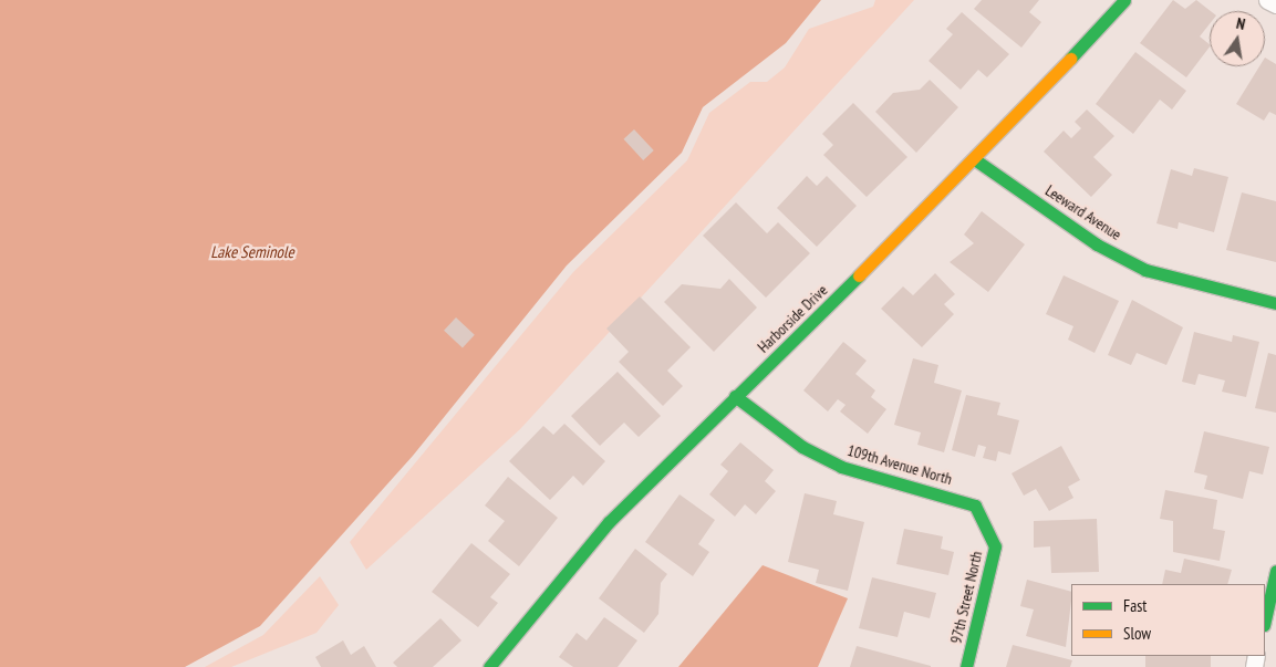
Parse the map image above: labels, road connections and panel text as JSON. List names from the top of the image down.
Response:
{
  "streets": {
    "street": [
      "Leeward Avenue",
      "Harborside Drive",
      "109th Avenue North",
      "97th Street North"
    ]
  },
  "crossings": [
    ["Leeward Avenue", "Harborside Drive"],
    ["Harborside Drive", "109th Avenue North"],
    ["109th Avenue North", "97th Street North"]
  ],
  "water": ["Lake Seminole"],
  "legend": ["Fast", "Slow"],
  "north": "top"
}
